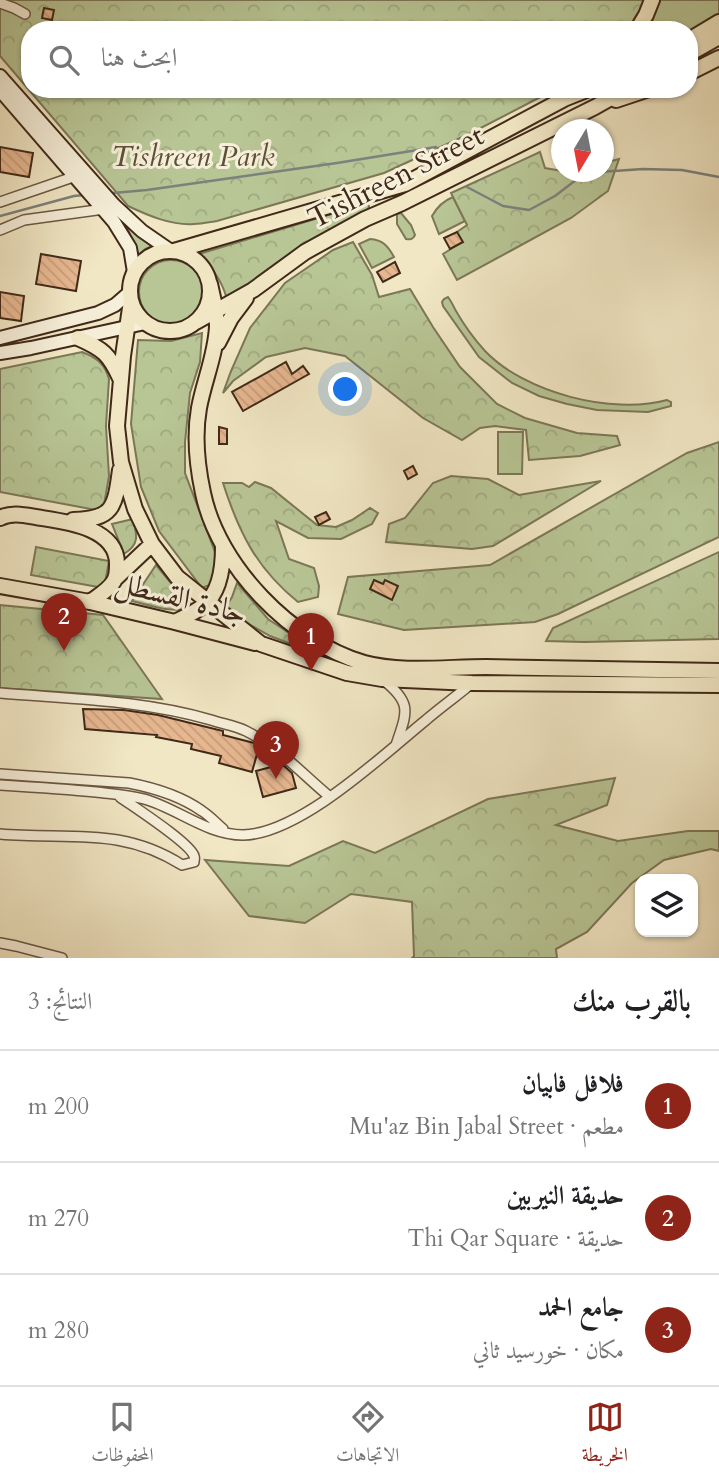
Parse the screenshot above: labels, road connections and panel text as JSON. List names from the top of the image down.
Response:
{
  "streets": {
    "main road": ["Tishreen Street", "جادة القسطل"]
  },
  "parks": ["Tishreen Park"],
  "north": "bottom",
  "page": {
    "search": "ابحث هنا",
    "pins": ["2", "1", "3"],
    "heading": ["بالقرب منك", "النتائج: 3"],
    "list": [
      {
        "mark": "1",
        "name": "فلافل فابيان",
        "note": "مطعم · Mu'az Bin Jabal Street",
        "value": "200 m"
      },
      {
        "mark": "2",
        "name": "حديقة النيربين",
        "note": "حديقة · Thi Qar Square",
        "value": "270 m"
      },
      {
        "mark": "3",
        "name": "جامع الحمد",
        "note": "مكان · خورسيد ثاني",
        "value": "280 m"
      }
    ],
    "nav": ["الخريطة", "الاتجاهات", "المحفوظات"]
  }
}
